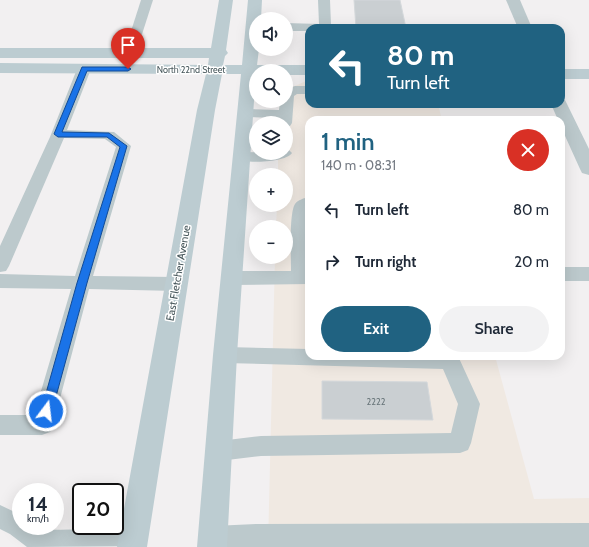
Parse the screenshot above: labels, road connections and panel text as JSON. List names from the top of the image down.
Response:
{
  "streets": {
    "main road": ["North 22nd Street", "East Fletcher Avenue"]
  },
  "crossings": [
    ["North 22nd Street", "East Fletcher Avenue"]
  ],
  "house_numbers": ["2222"],
  "page": {
    "map_buttons": ["+", "−"],
    "turn": ["80 m", "Turn left"],
    "heading": ["1 min", "140 m · 08:31"],
    "list": [
      {
        "name": "Turn left",
        "value": "80 m"
      },
      {
        "name": "Turn right",
        "value": "20 m"
      }
    ],
    "buttons": ["Exit", "Share"],
    "speed": "14 km/h",
    "limit": "20"
  }
}
